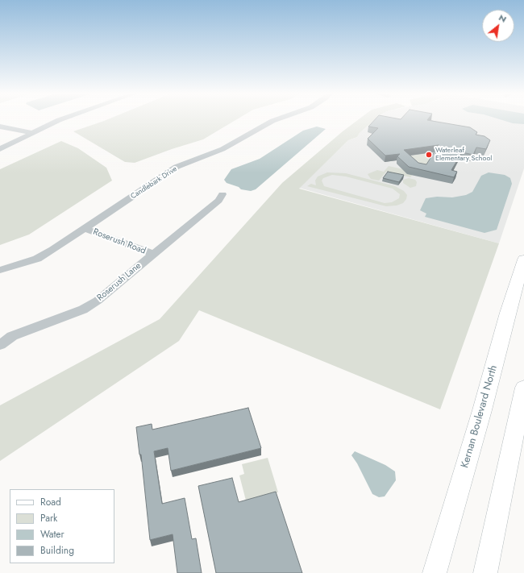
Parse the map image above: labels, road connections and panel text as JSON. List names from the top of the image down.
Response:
{
  "streets": {
    "main road": ["Kernan Boulevard North"],
    "street": ["Candlebark Drive", "Roserush Road", "Roserush Lane"]
  },
  "crossings": [
    ["Candlebark Drive", "Roserush Road"],
    ["Roserush Road", "Roserush Lane"]
  ],
  "places": ["Waterleaf Elementary School"],
  "legend": [
    "Road",
    "Park",
    "Water",
    "Building"
  ],
  "north": "top right"
}
